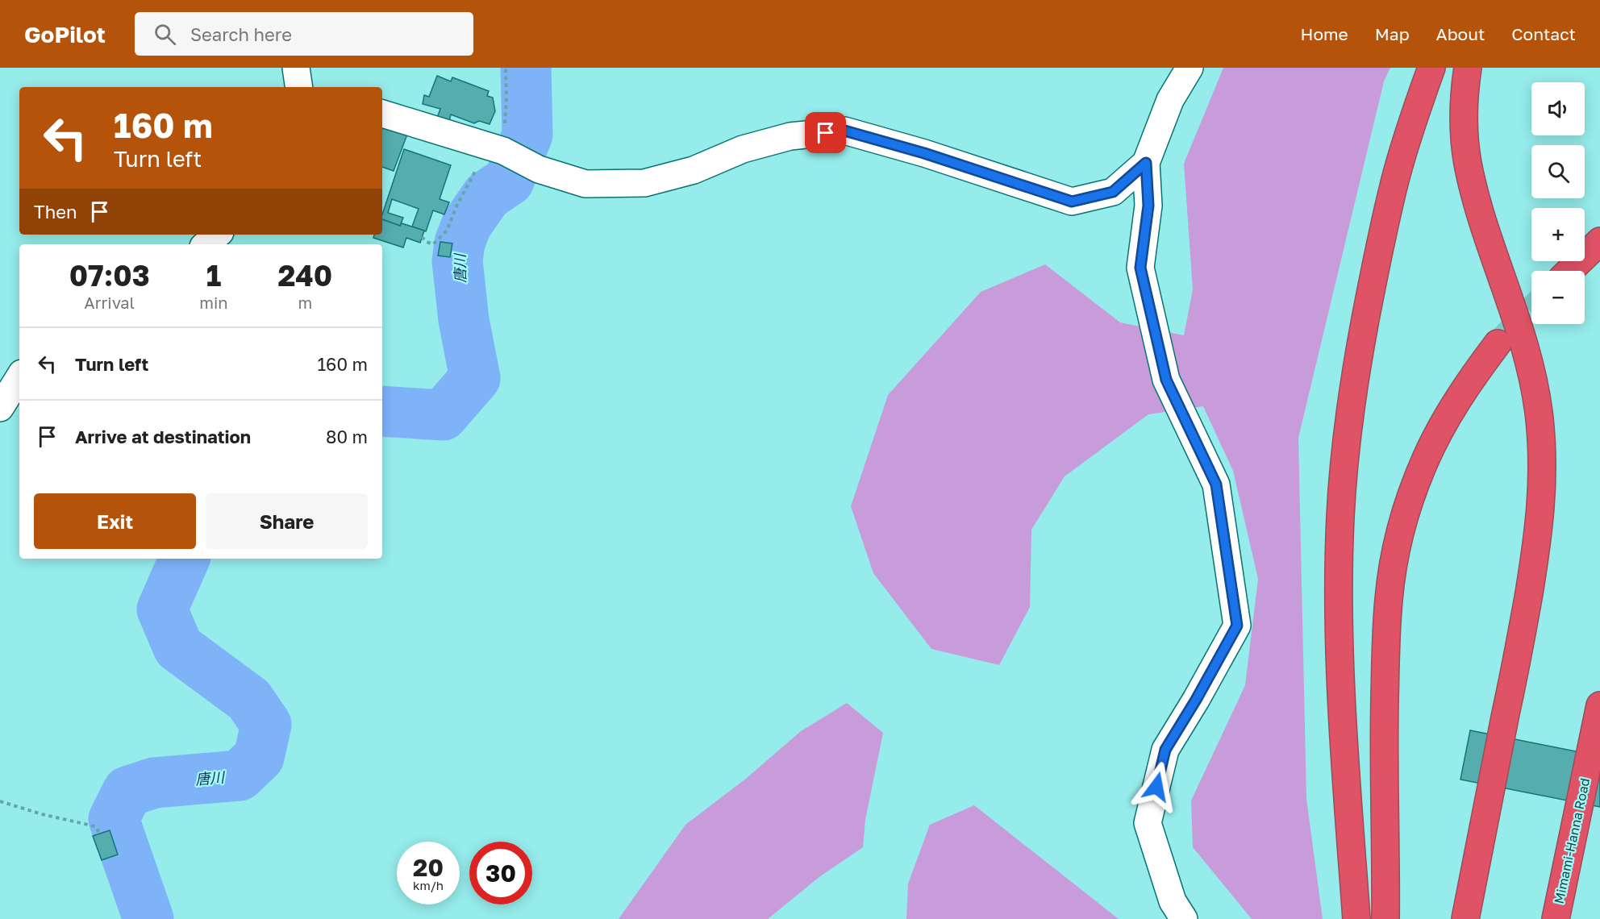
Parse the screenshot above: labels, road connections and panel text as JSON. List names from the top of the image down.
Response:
{
  "streets": {
    "highway": ["Mimami-Hanna Road"]
  },
  "water": ["唐川"],
  "page": {
    "header": "GoPilot",
    "search": "Search here",
    "nav": [
      "Home",
      "Map",
      "About",
      "Contact"
    ],
    "map_buttons": ["+", "−"],
    "turn": ["160 m", "Turn left"],
    "then": "Then",
    "eta": [
      "07:03",
      "Arrival",
      "1",
      "min",
      "240",
      "m"
    ],
    "list": [
      {
        "name": "Turn left",
        "value": "160 m"
      },
      {
        "name": "Arrive at destination",
        "value": "80 m"
      }
    ],
    "buttons": ["Exit", "Share"],
    "speed": "20 km/h",
    "limit": "30"
  }
}
